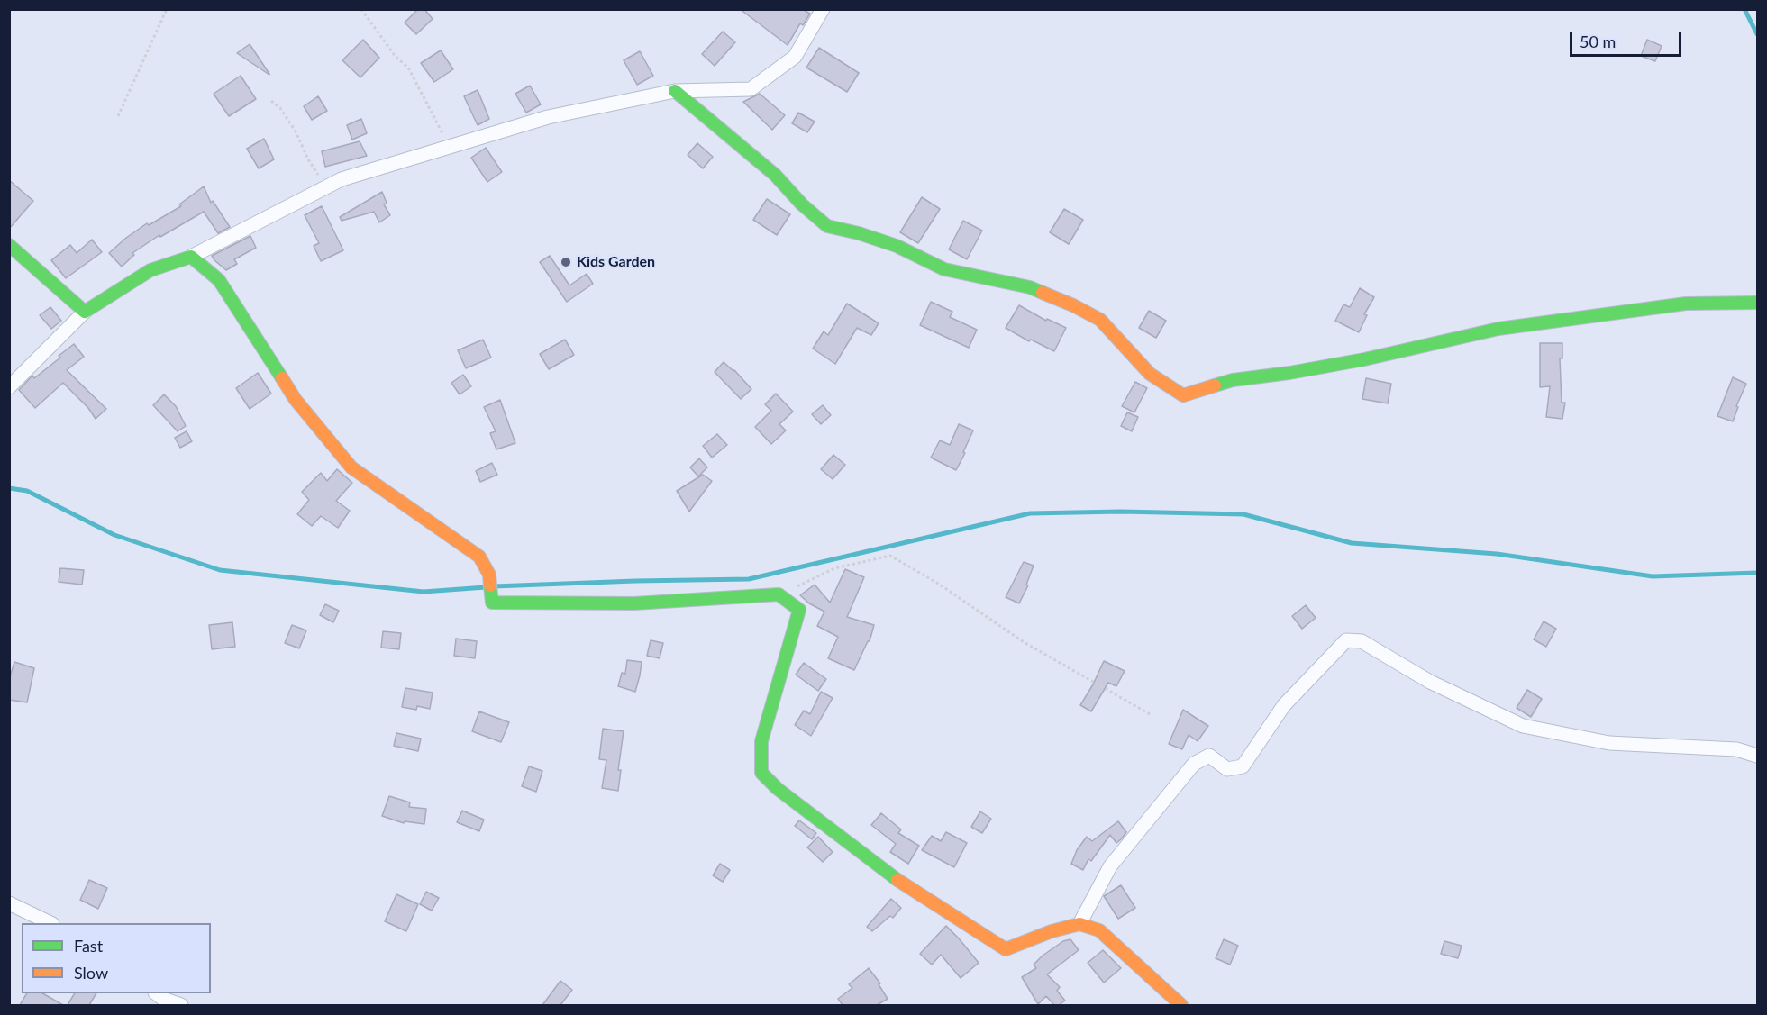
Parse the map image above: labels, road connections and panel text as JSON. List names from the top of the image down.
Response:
{
  "places": ["Kids Garden"],
  "legend": ["Fast", "Slow"],
  "scale_bar": "50 m"
}
